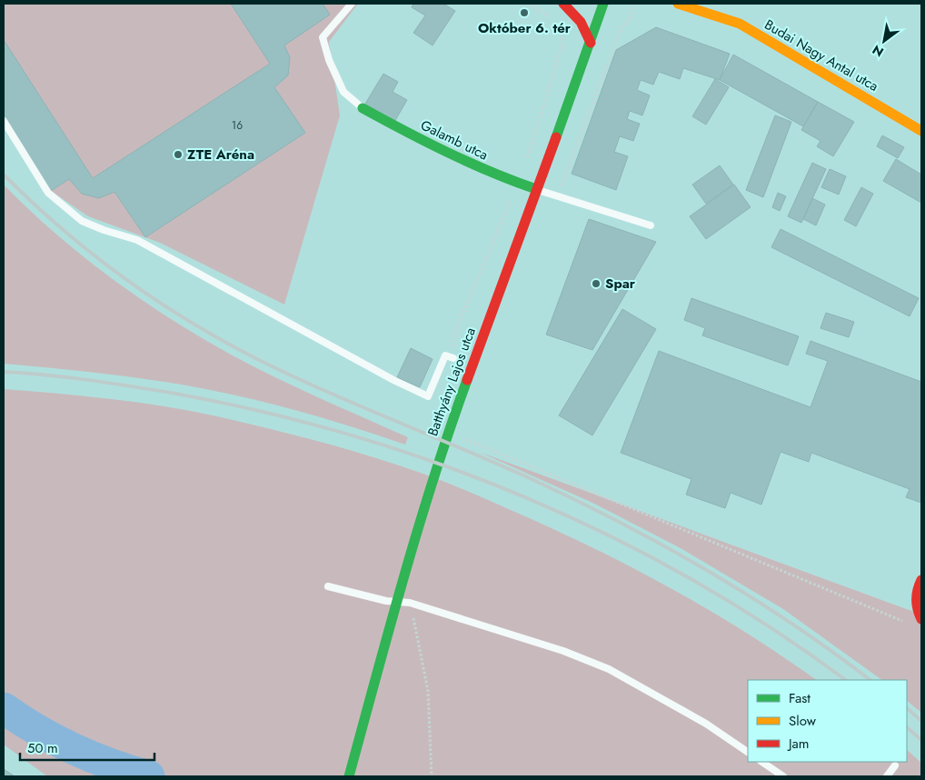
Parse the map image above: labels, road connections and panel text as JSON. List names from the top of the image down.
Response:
{
  "streets": {
    "street": ["Budai Nagy Antal utca", "Galamb utca", "Batthyány Lajos utca"]
  },
  "crossings": [
    ["Galamb utca", "Batthyány Lajos utca"]
  ],
  "places": ["Október 6. tér", "ZTE Aréna", "Spar"],
  "house_numbers": ["16"],
  "legend": ["Fast", "Slow", "Jam"],
  "scale_bar": "50 m",
  "north": "bottom left"
}
